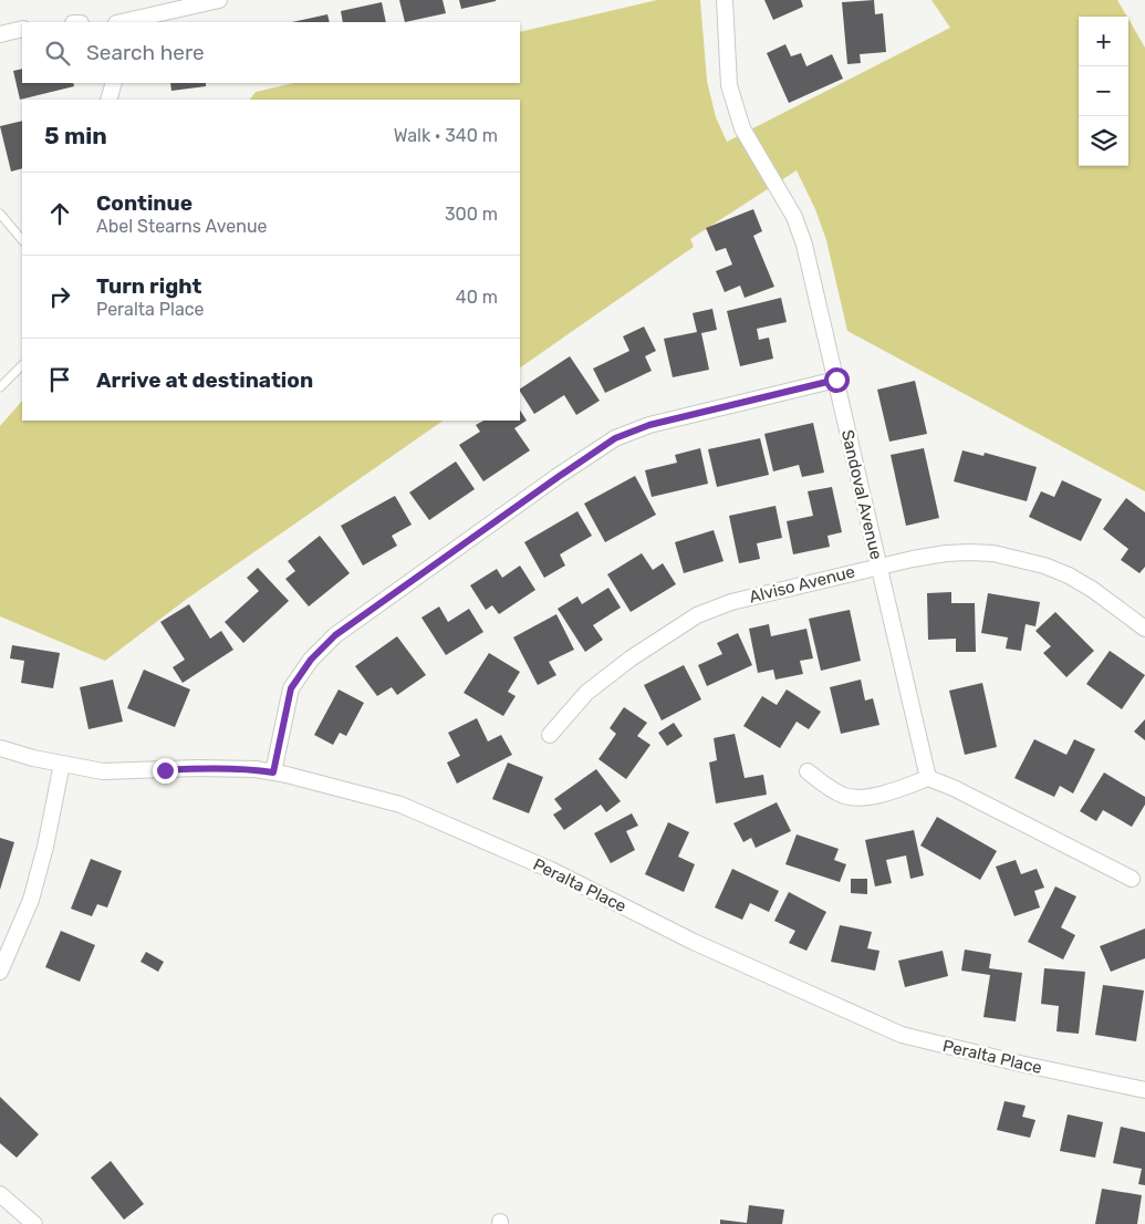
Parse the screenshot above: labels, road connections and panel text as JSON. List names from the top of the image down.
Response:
{
  "streets": {
    "street": ["Sandoval Avenue", "Alviso Avenue", "Peralta Place"]
  },
  "crossings": [
    ["Sandoval Avenue", "Alviso Avenue"]
  ],
  "page": {
    "map_buttons": ["+", "−"],
    "search": "Search here",
    "heading": ["5 min", "Walk · 340 m"],
    "list": [
      ["Continue", "Abel Stearns Avenue", "300 m"],
      ["Turn right", "Peralta Place", "40 m"],
      "Arrive at destination"
    ]
  }
}
